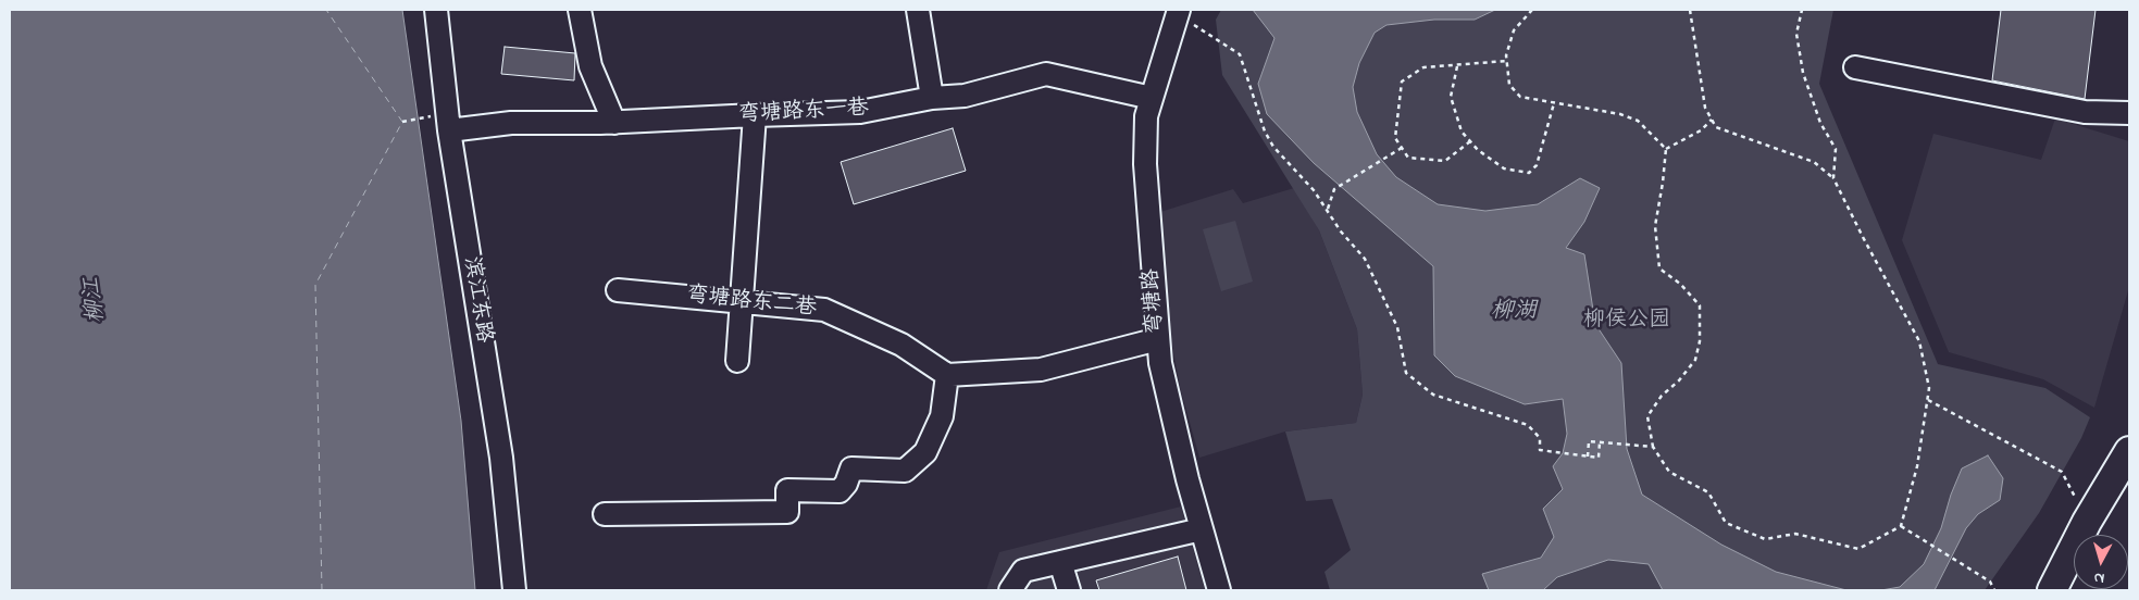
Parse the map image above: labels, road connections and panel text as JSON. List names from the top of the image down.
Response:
{
  "streets": {
    "street": [
      "弯塘路东一巷",
      "滨江东路",
      "弯塘路",
      "弯塘路东二巷"
    ]
  },
  "crossings": [
    ["弯塘路东一巷", "滨江东路"],
    ["弯塘路东一巷", "弯塘路"]
  ],
  "water": ["柳江", "柳湖"],
  "parks": ["柳侯公园"],
  "north": "bottom"
}
